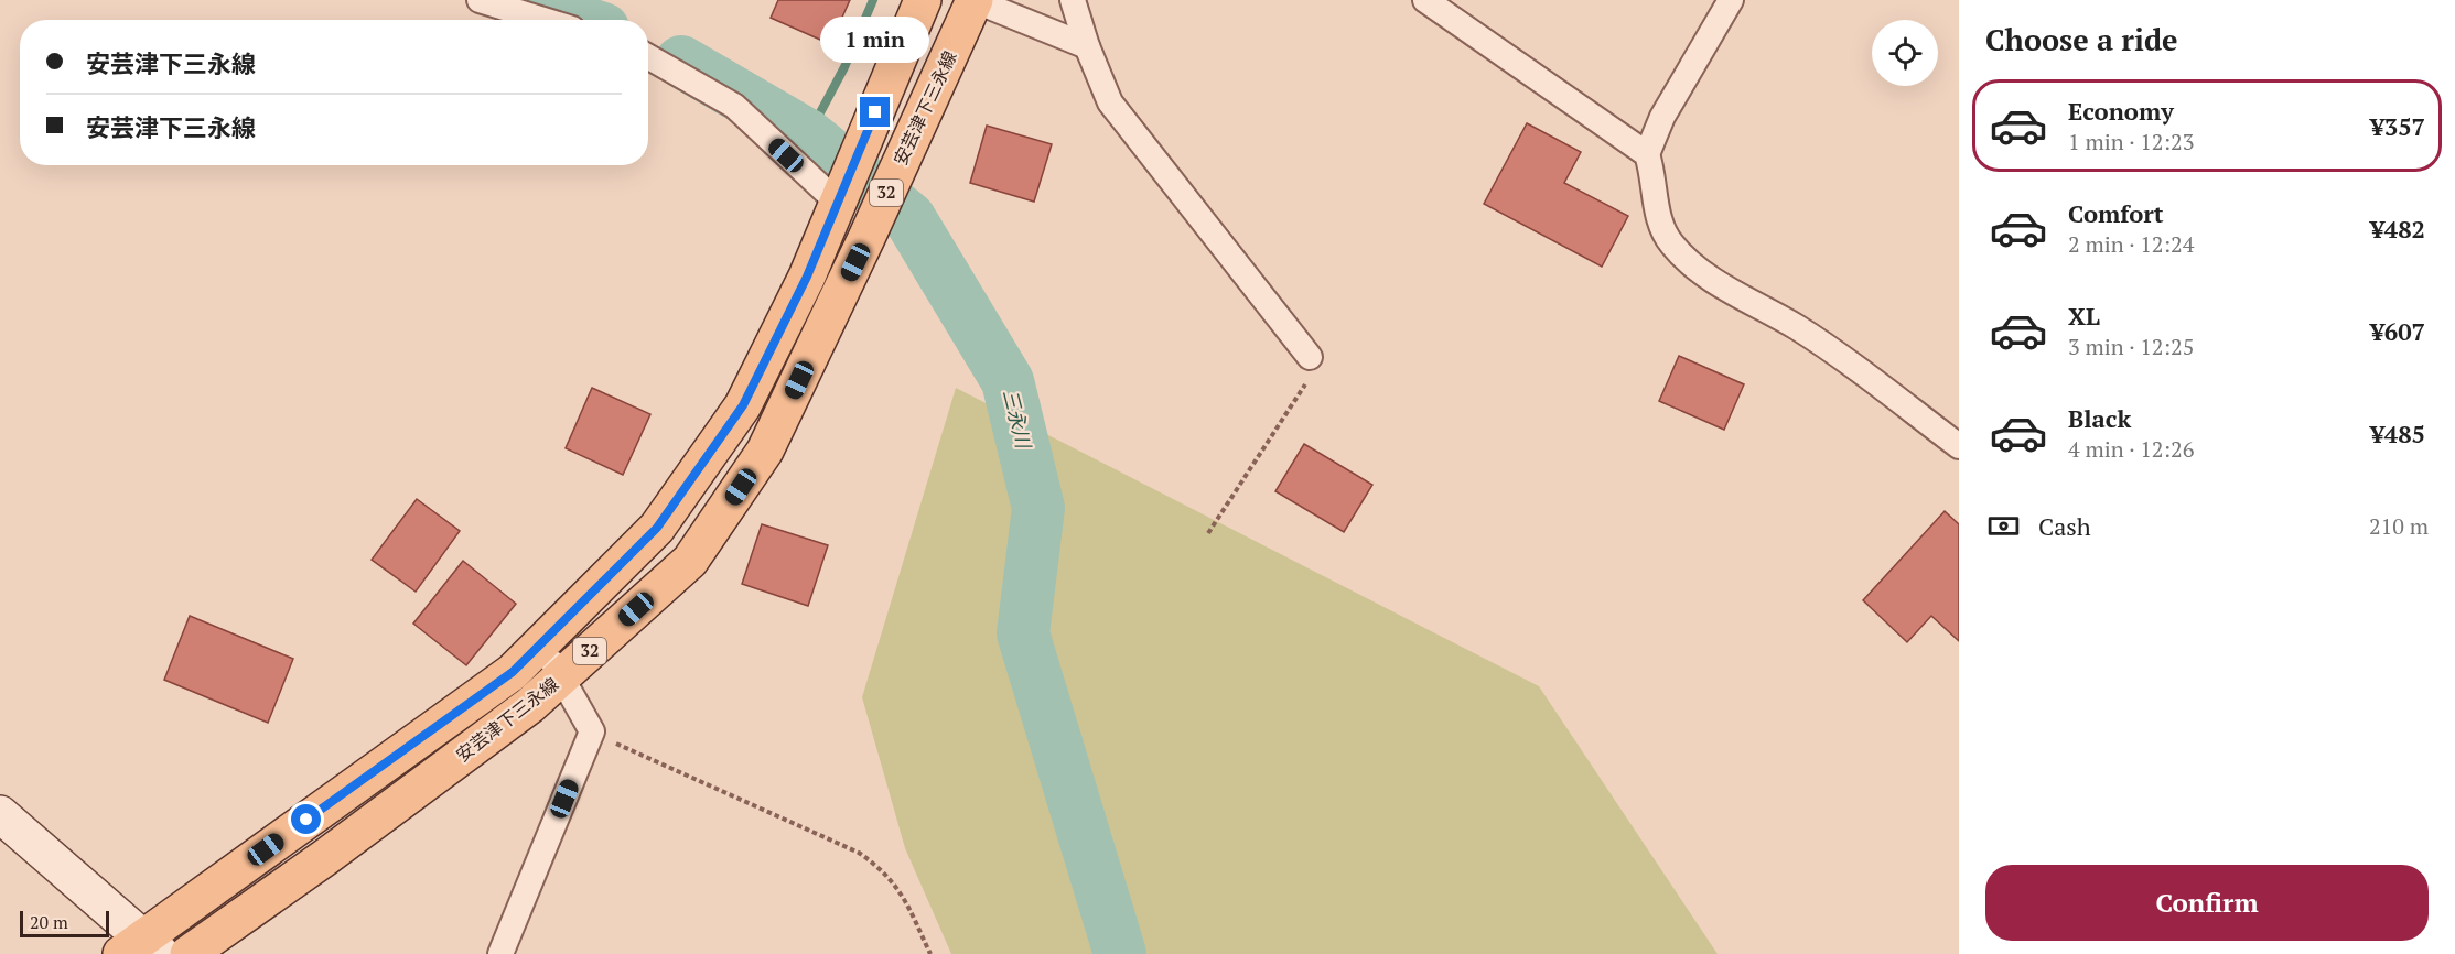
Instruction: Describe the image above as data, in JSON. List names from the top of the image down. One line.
{"streets":{"main road":["安芸津下三永線","32"]},"water":["三永川"],"scale_bar":"20 m","page":{"heading":"Choose a ride","bubble":"1 min","banner":["安芸津下三永線","安芸津下三永線"],"list":[{"name":"Economy","note":"1 min · 12:23","value":"¥357"},{"name":"Comfort","note":"2 min · 12:24","value":"¥482"},{"name":"XL","note":"3 min · 12:25","value":"¥607"},{"name":"Black","note":"4 min · 12:26","value":"¥485"}],"pay":["Cash","210 m"],"buttons":"Confirm","scale":"20 m"}}
